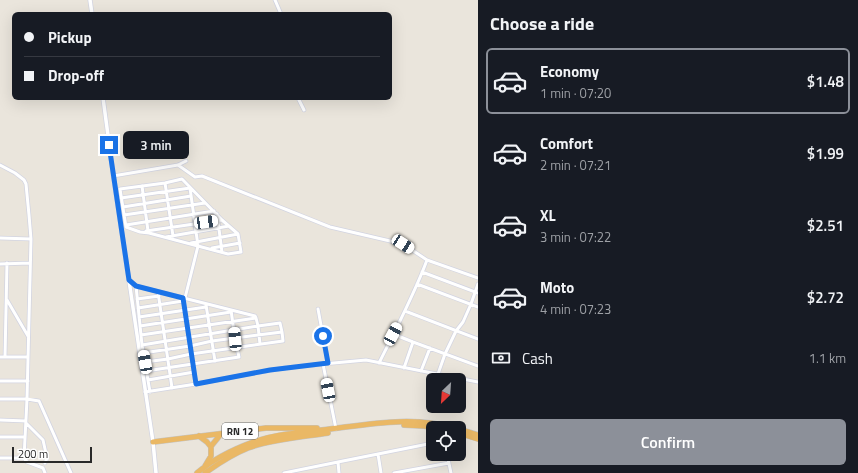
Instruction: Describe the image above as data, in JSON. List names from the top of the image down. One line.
{"streets":{"highway":["RN 12"]},"scale_bar":"200 m","north":"bottom left","page":{"heading":"Choose a ride","banner":["Pickup","Drop-off"],"list":[{"name":"Economy","note":"1 min · 07:20","value":"$1.48"},{"name":"Comfort","note":"2 min · 07:21","value":"$1.99"},{"name":"XL","note":"3 min · 07:22","value":"$2.51"},{"name":"Moto","note":"4 min · 07:23","value":"$2.72"}],"bubble":"3 min","pay":["Cash","1.1 km"],"buttons":"Confirm","scale":"200 m"}}
